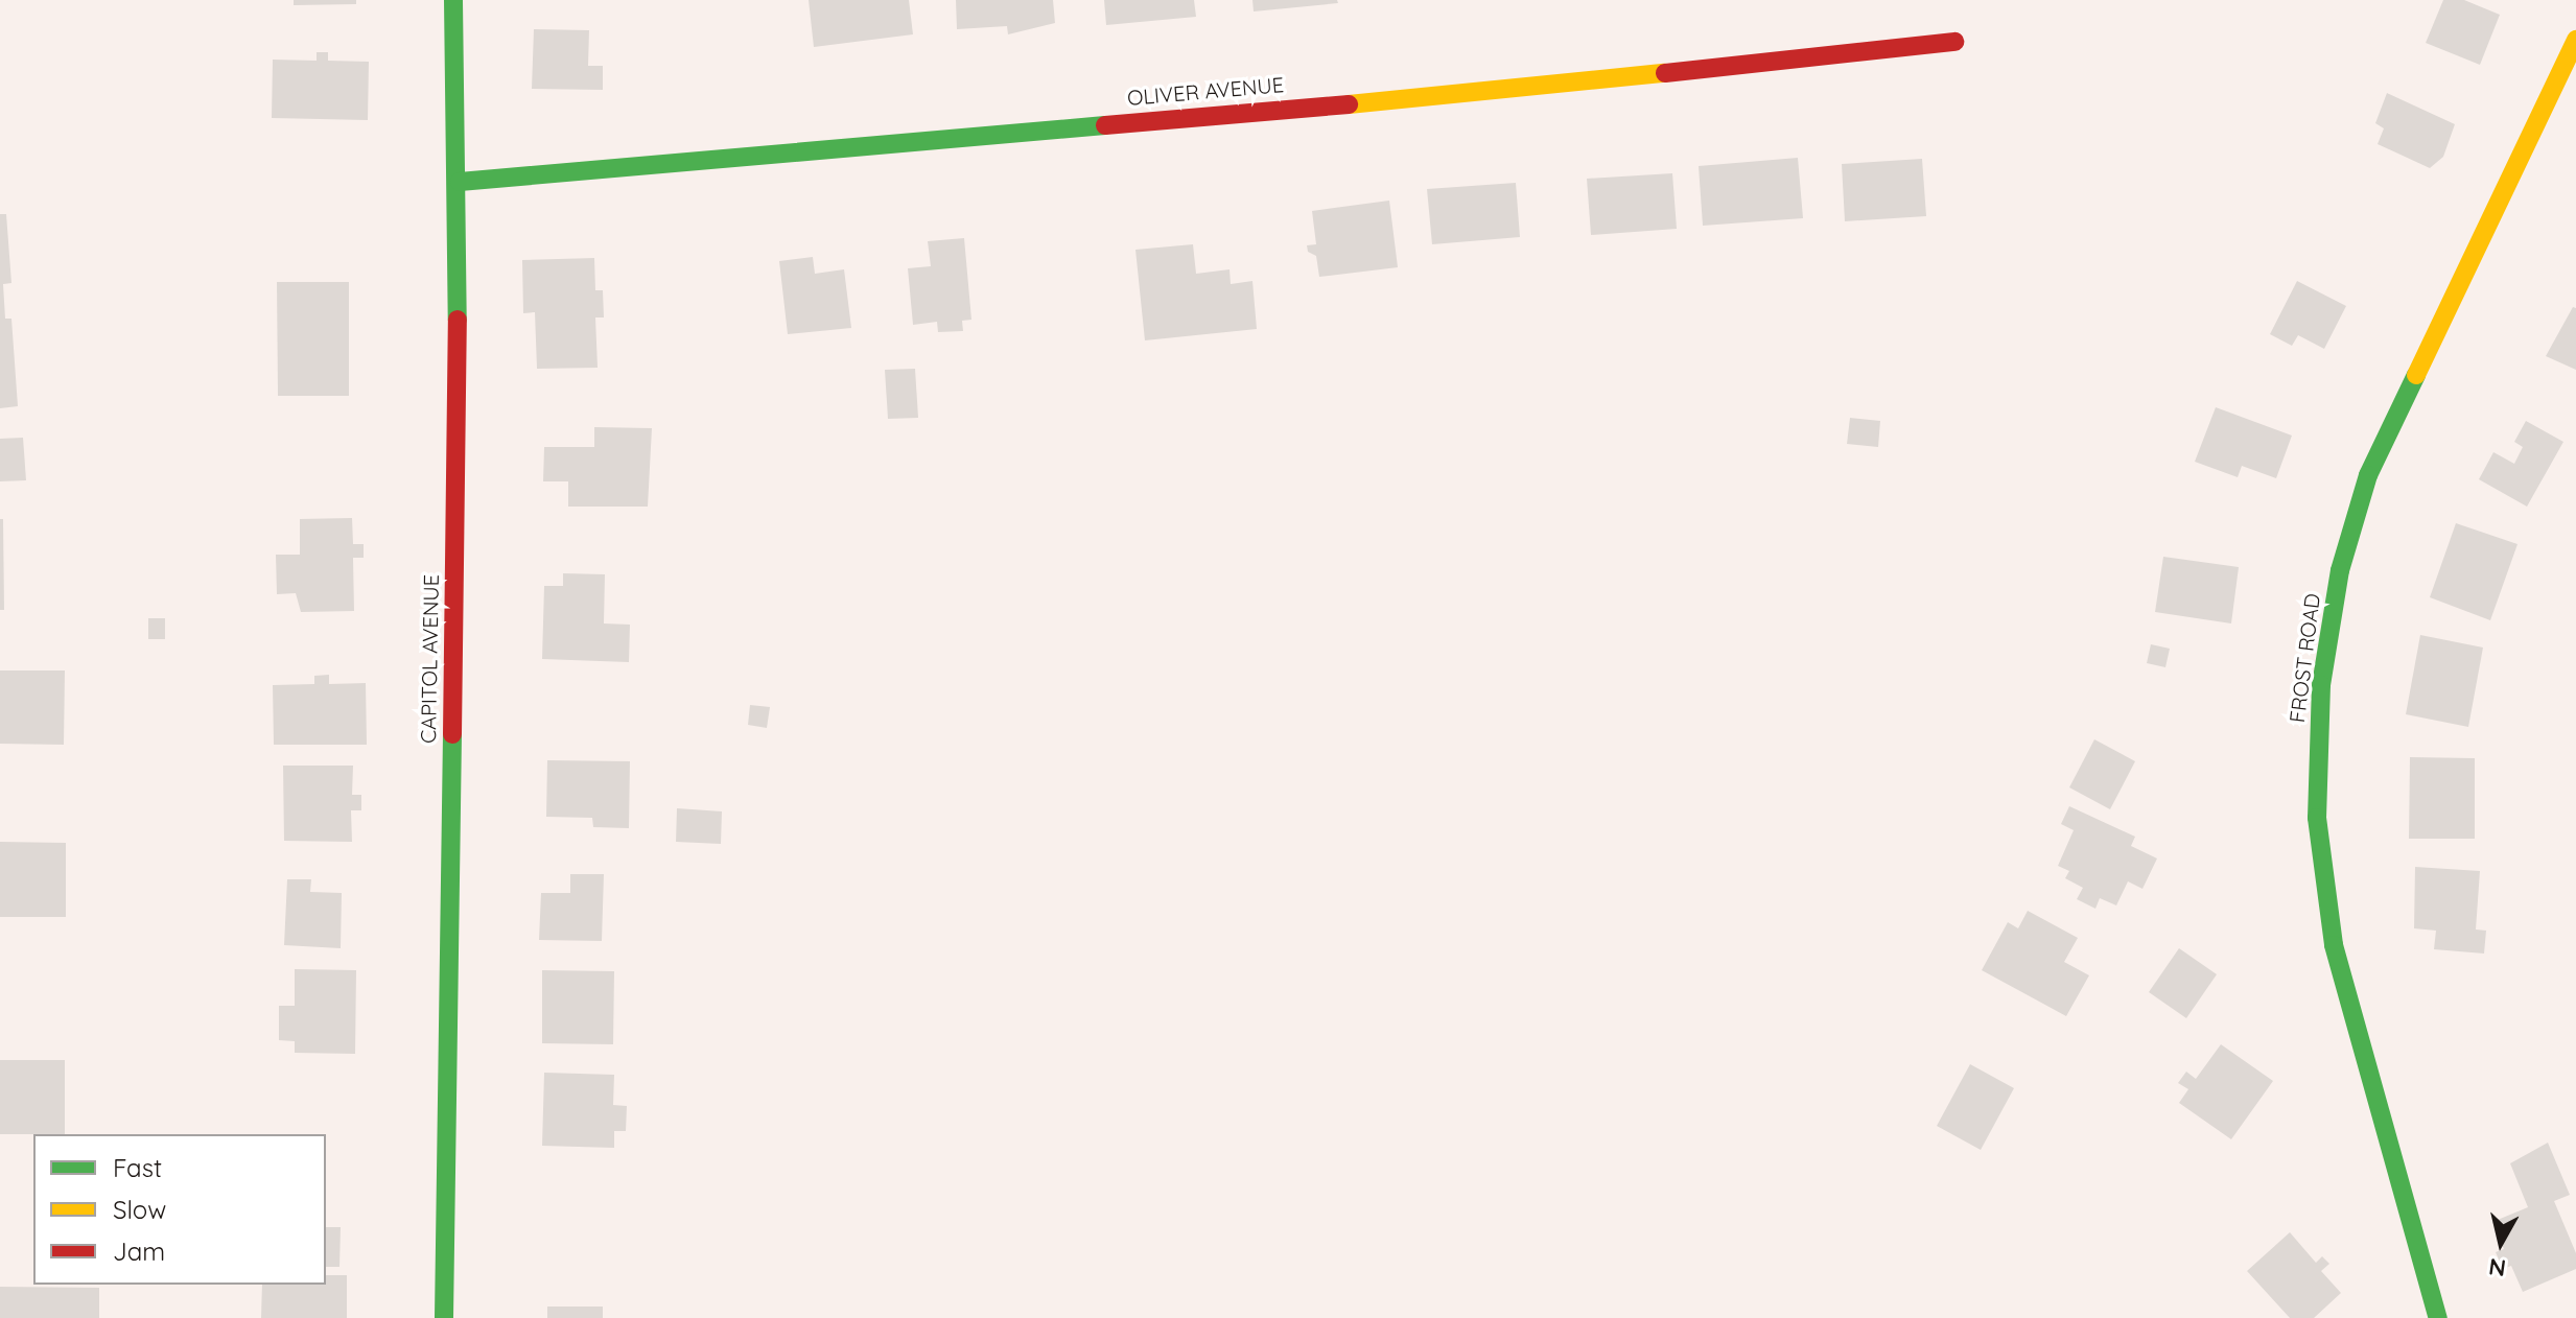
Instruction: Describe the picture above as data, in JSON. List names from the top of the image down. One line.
{"streets":{"street":["OLIVER AVENUE","FROST ROAD","CAPITOL AVENUE"]},"crossings":[["OLIVER AVENUE","CAPITOL AVENUE"]],"legend":["Fast","Slow","Jam"],"north":"bottom"}
